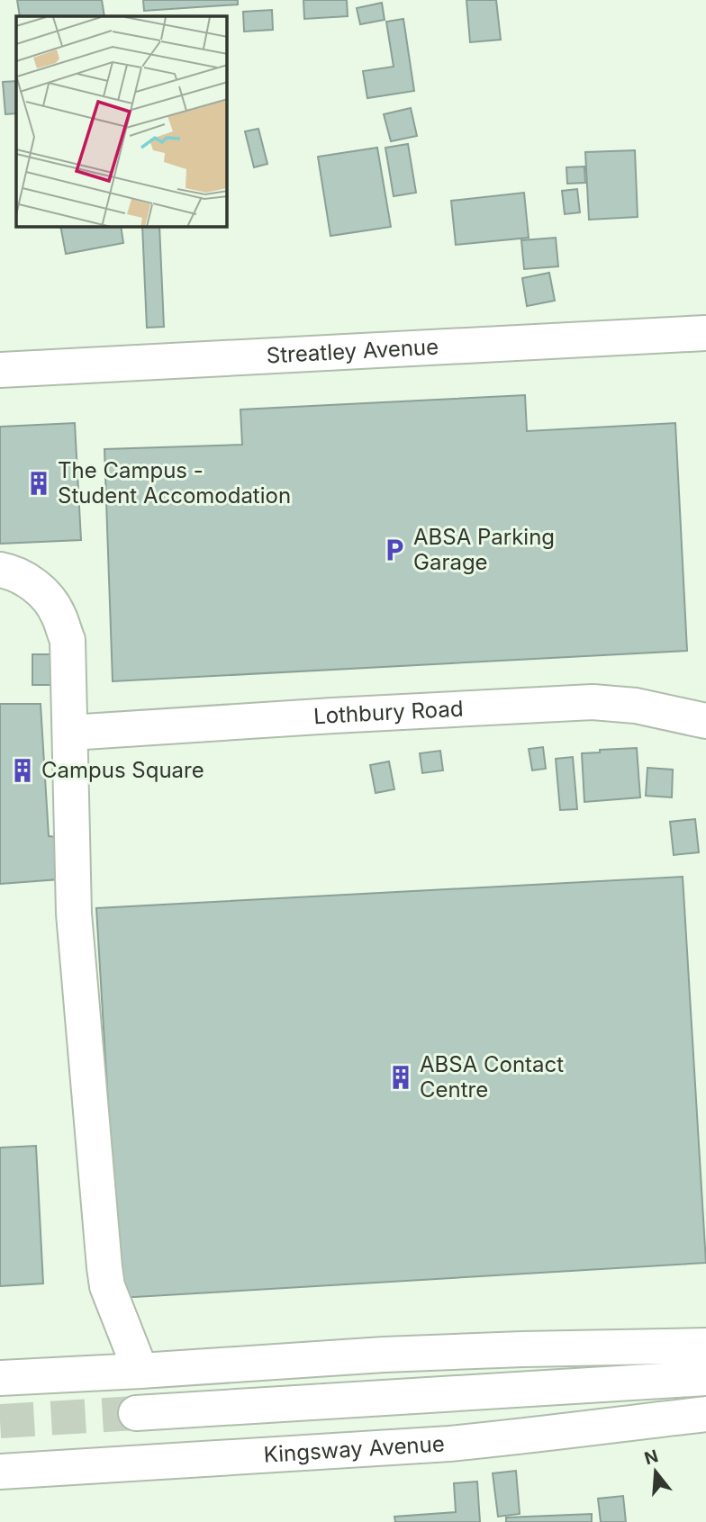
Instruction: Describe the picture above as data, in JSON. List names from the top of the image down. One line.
{"streets":{"main road":["Streatley Avenue","Lothbury Road","Kingsway Avenue"]},"places":{"building":["The Campus - Student Accomodation","Campus Square","ABSA Contact Centre"],"parking":["ABSA Parking Garage"]},"north":"top"}
